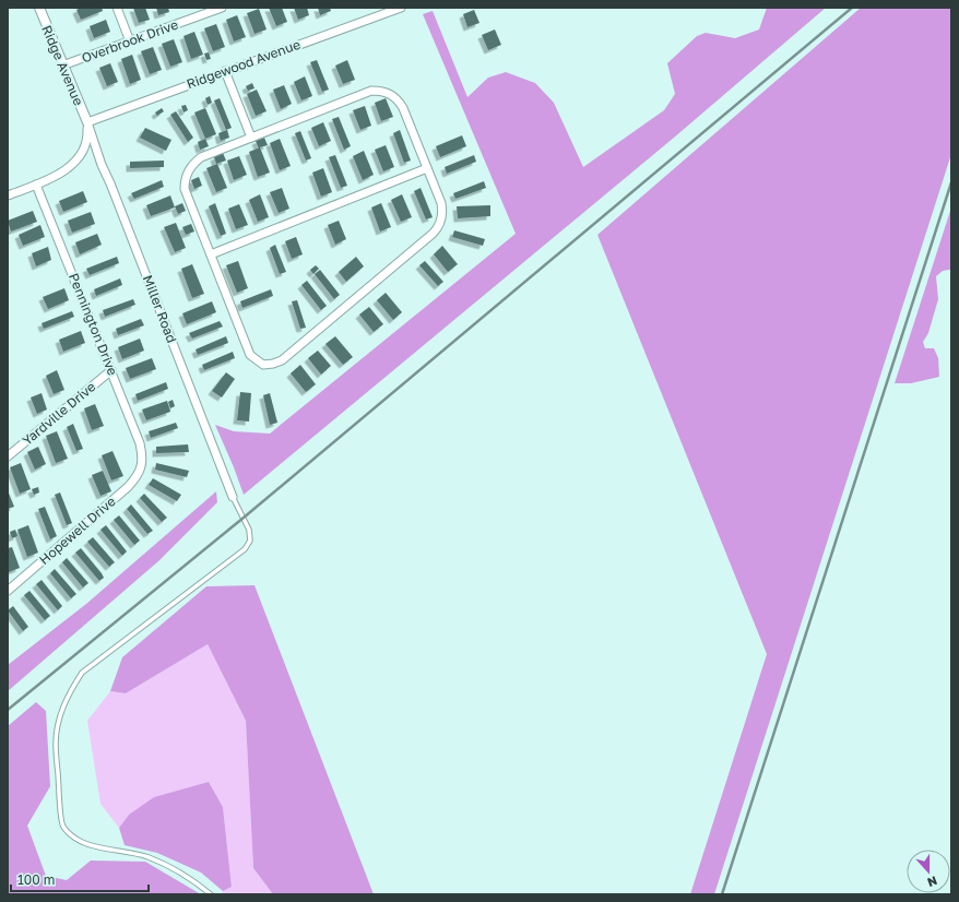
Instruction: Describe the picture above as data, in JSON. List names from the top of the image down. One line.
{"streets":{"street":["Overbrook Drive","Ridgewood Avenue","Ridge Avenue","Miller Road","Pennington Drive","Yardville Drive","Hopewell Drive"]},"crossings":[["Overbrook Drive","Ridge Avenue"],["Ridgewood Avenue","Ridge Avenue"],["Ridgewood Avenue","Miller Road"],["Ridge Avenue","Miller Road"],["Pennington Drive","Yardville Drive"],["Pennington Drive","Hopewell Drive"]],"scale_bar":"100 m","north":"bottom"}
